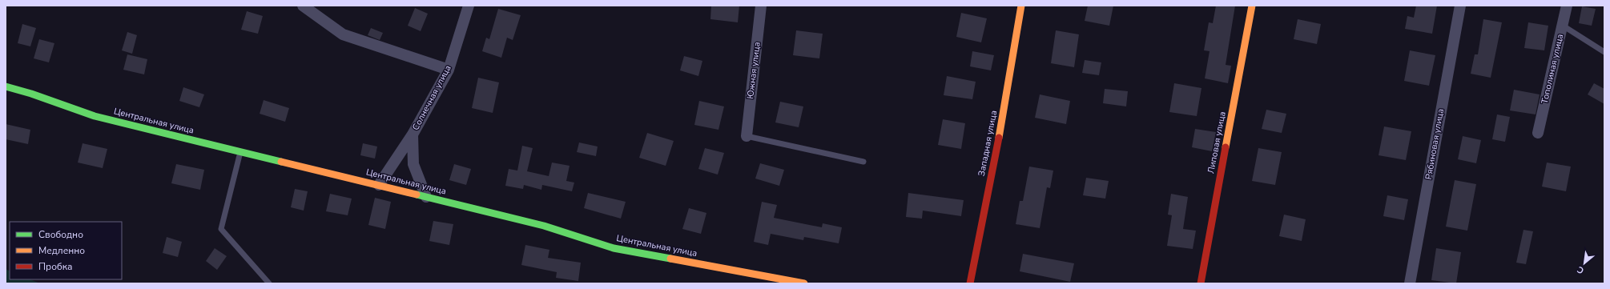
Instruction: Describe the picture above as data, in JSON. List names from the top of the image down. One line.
{"streets":{"street":["Тополиная улица","Южная улица","Солнечная улица","Центральная улица","Липовая улица","Западная улица","Рябиновая улица"]},"crossings":[["Солнечная улица","Центральная улица"]],"legend":["Свободно","Медленно","Пробка"],"north":"bottom left"}
